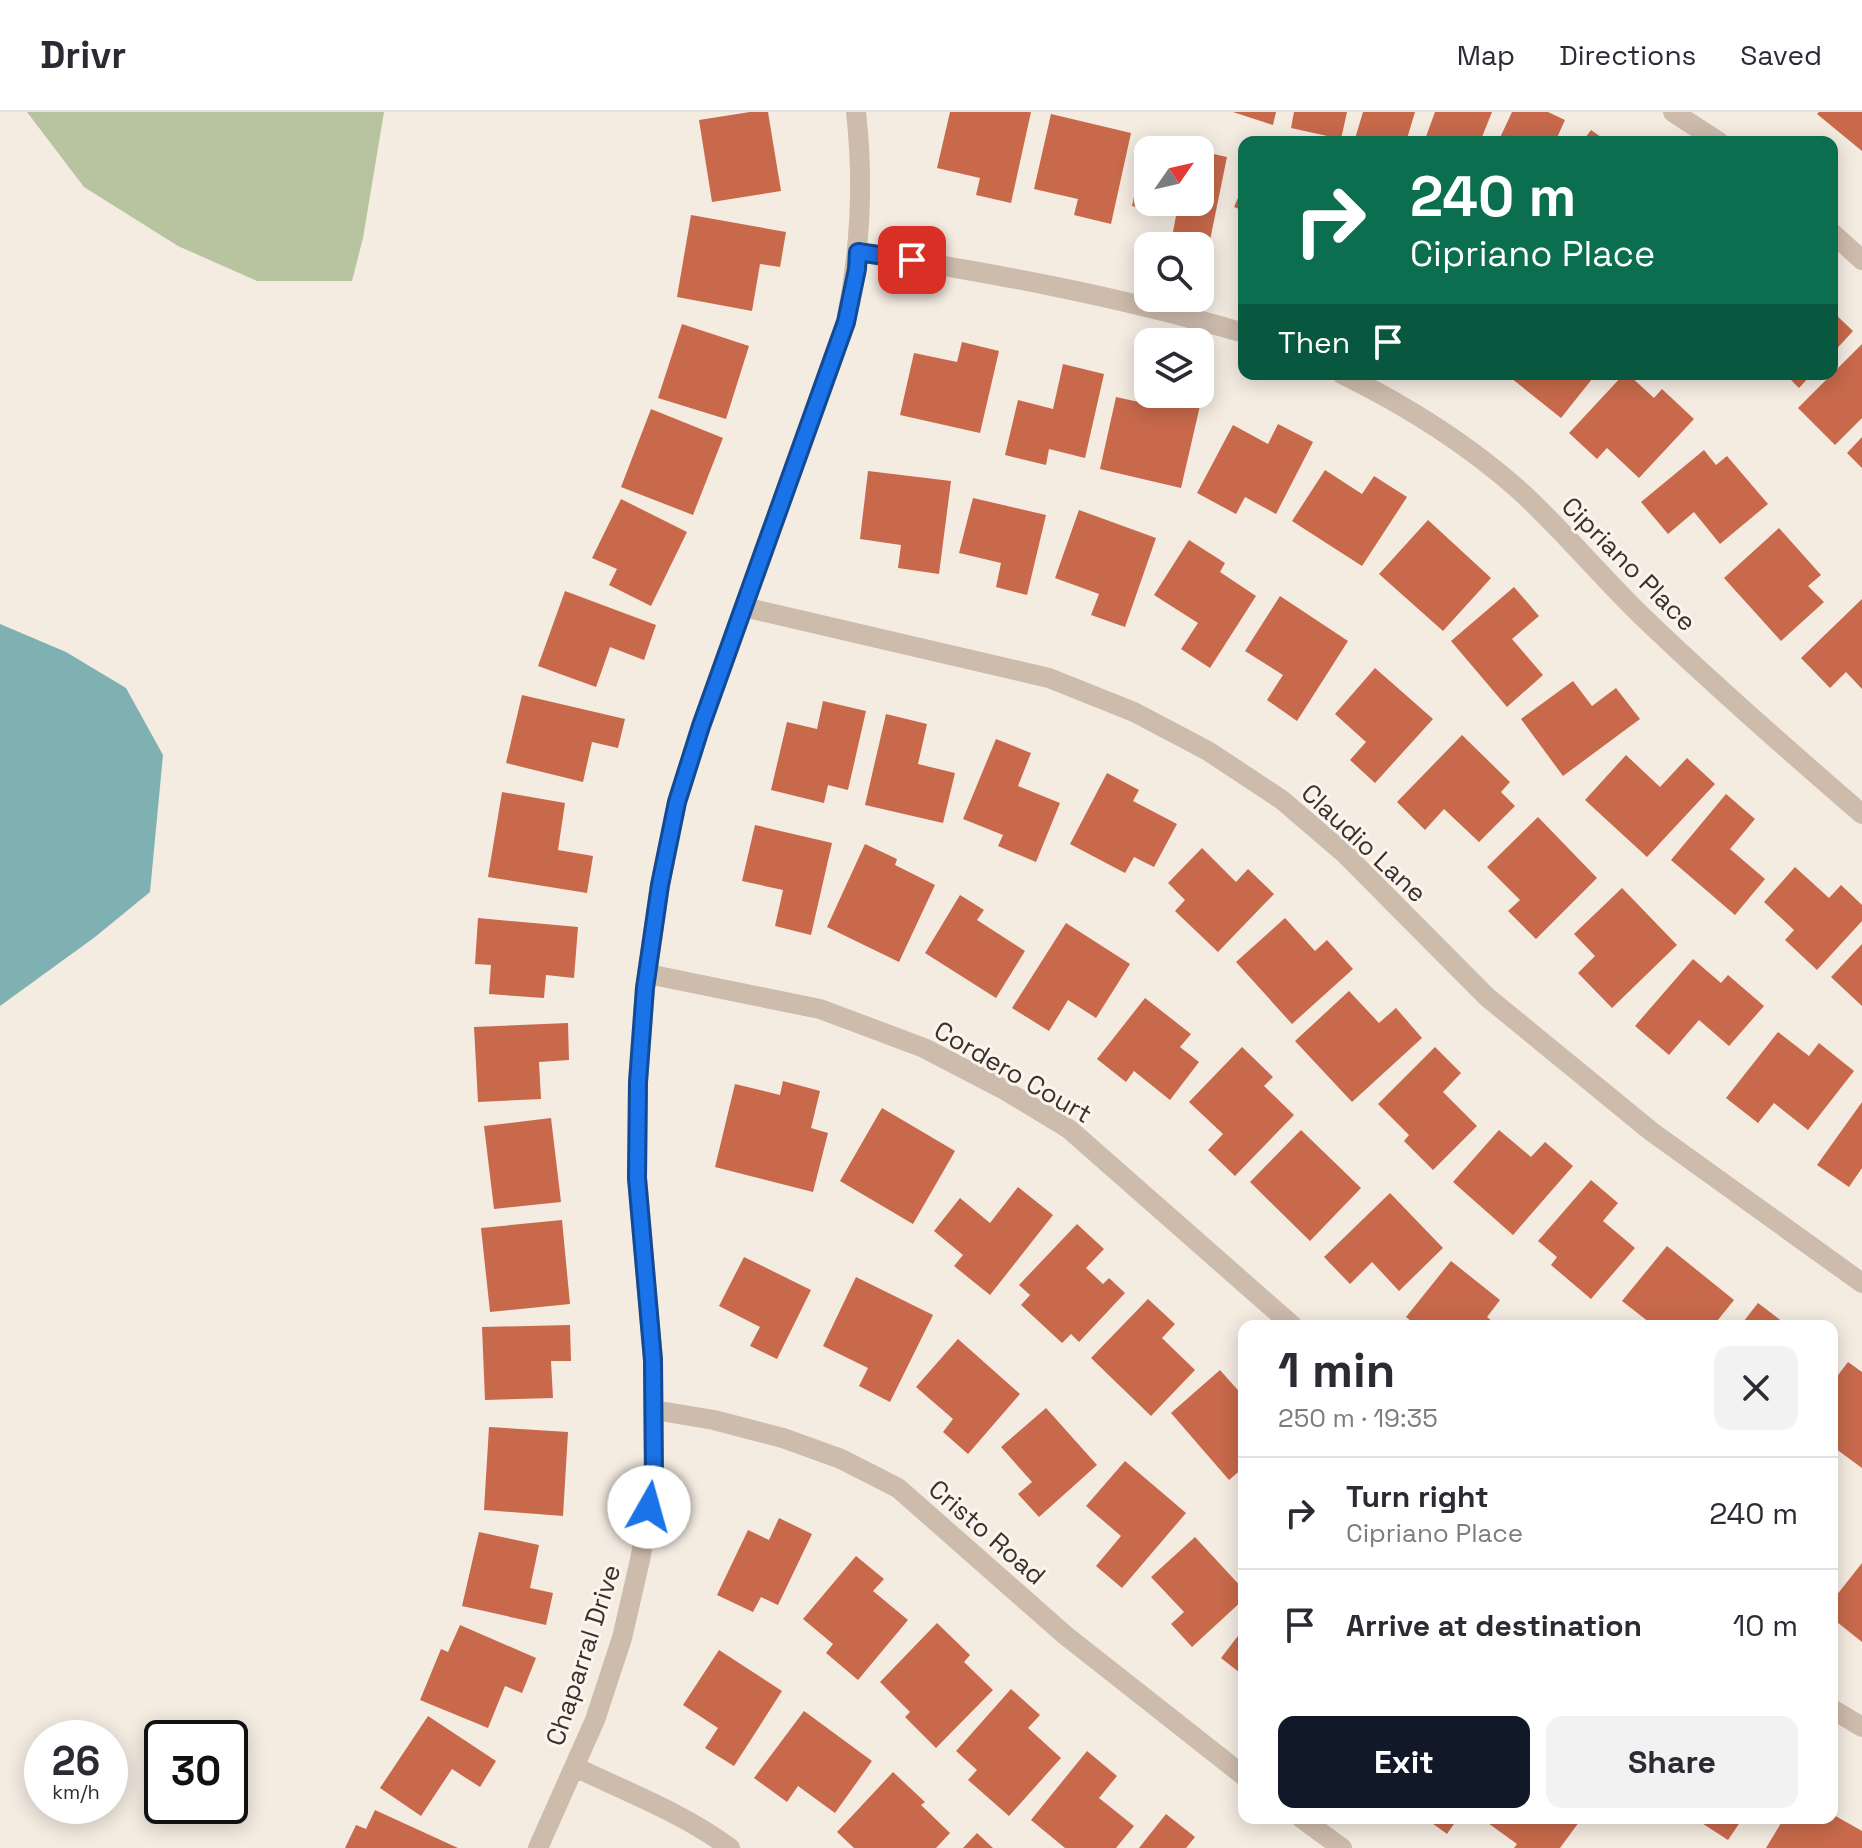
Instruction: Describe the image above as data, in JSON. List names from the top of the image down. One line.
{"streets":{"street":["Cipriano Place","Claudio Lane","Cordero Court","Cristo Road","Chaparral Drive"]},"crossings":[["Claudio Lane","Chaparral Drive"],["Cordero Court","Chaparral Drive"],["Cristo Road","Chaparral Drive"]],"north":"top right","page":{"header":"Drivr","nav":["Map","Directions","Saved"],"turn":["240 m","Cipriano Place"],"then":"Then","heading":["1 min","250 m · 19:35"],"list":[{"name":"Turn right","note":"Cipriano Place","value":"240 m"},{"name":"Arrive at destination","value":"10 m"}],"buttons":["Exit","Share"],"speed":"26 km/h","limit":"30"}}
